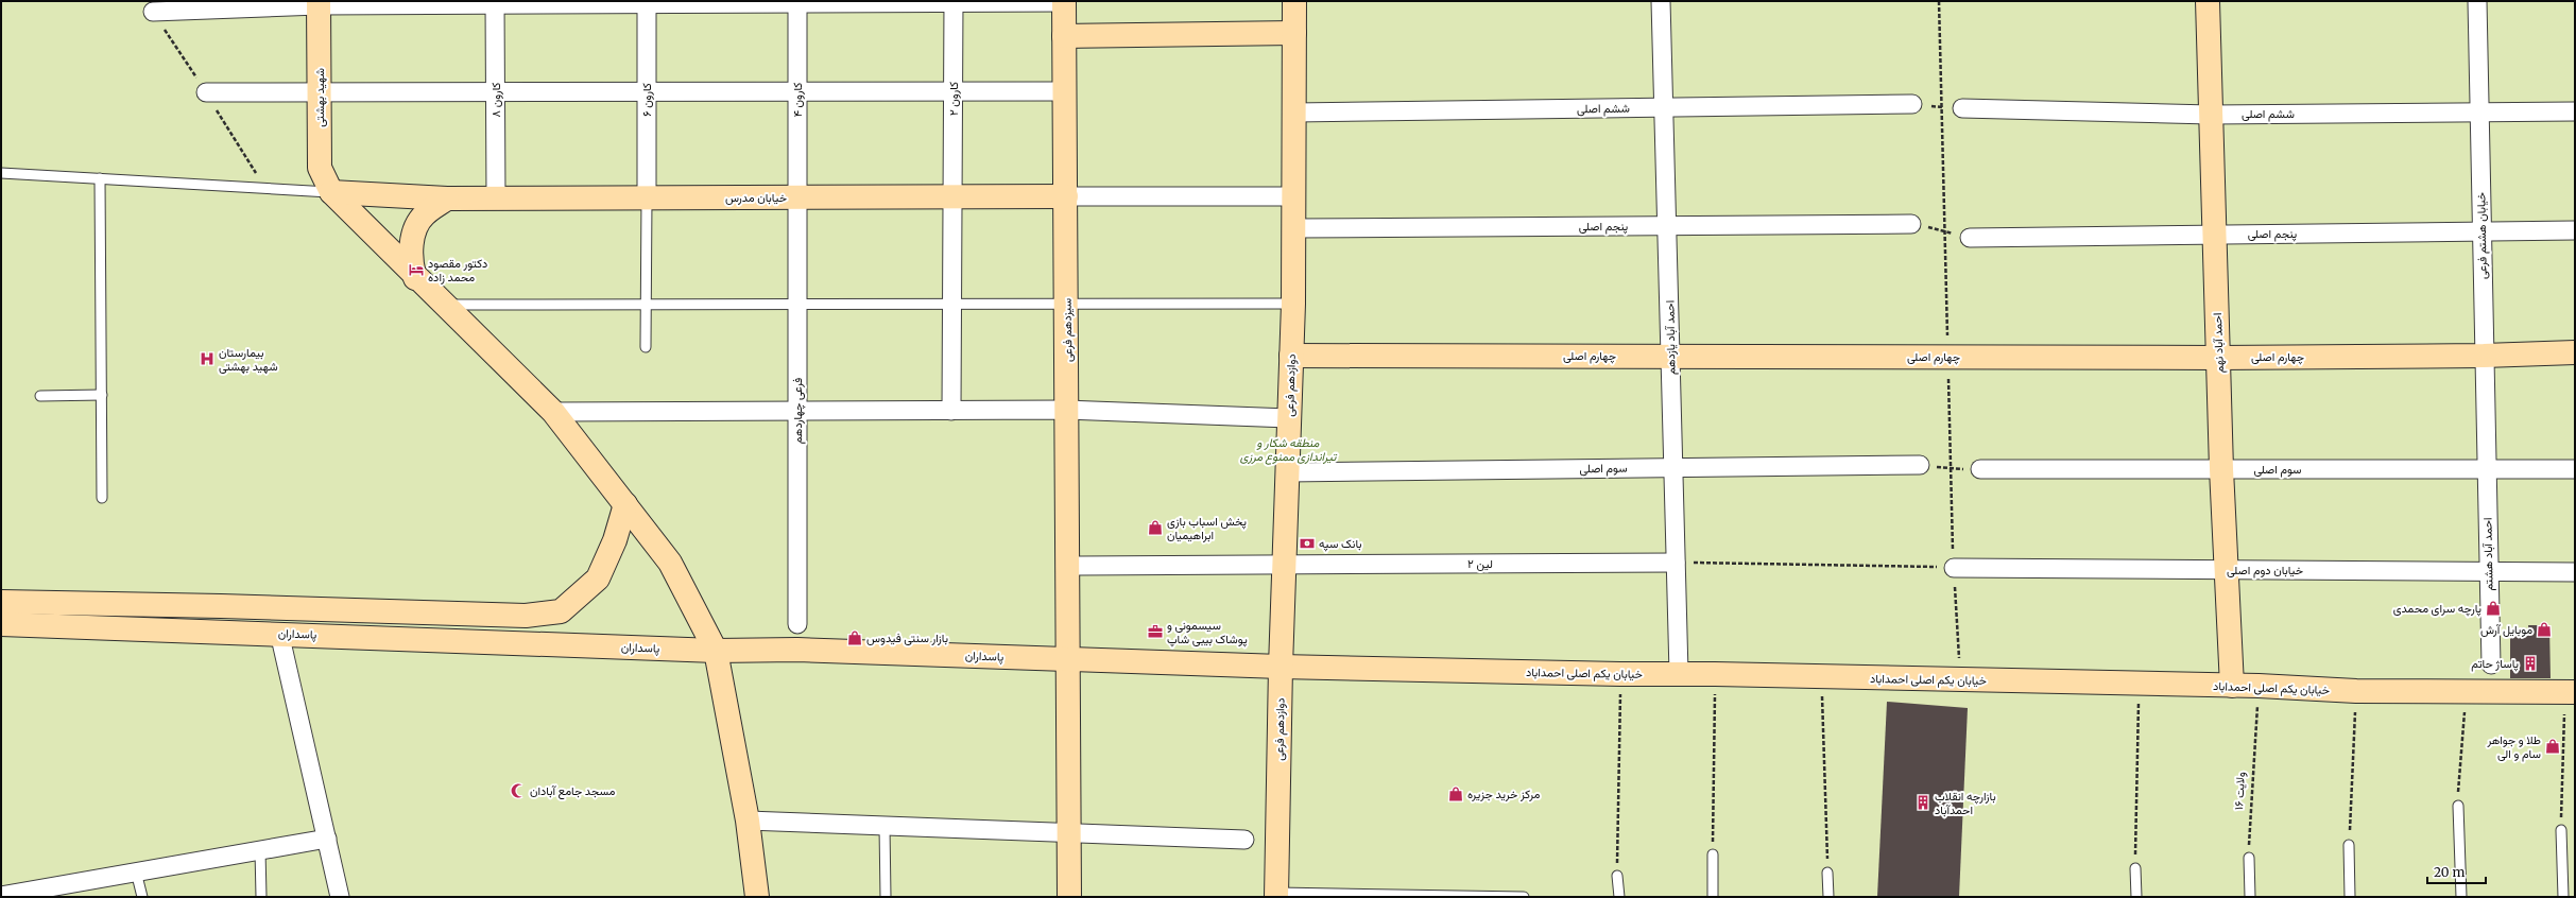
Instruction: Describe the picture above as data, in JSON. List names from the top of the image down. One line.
{"streets":{"street":["شهید بهشتی","کارون ۲","کارون ۸","کارون ۶","کارون ۴","ششم اصلی","خیابان مدرس","پنجم اصلی","خیابان هشتم فرعی","سیزدهم فرعی","احمد آباد یازدهم","احمد آباد نهم","چهارم اصلی","دوازدهم فرعی","فرعی چهاردهم","سوم اصلی","احمد آباد هشتم","لین ۲","خیابان دوم اصلی","پاسداران","خیابان یکم اصلی احمداباد"],"path":["ولایت ۱۶"]},"crossings":[["شهید بهشتی","خیابان مدرس"],["شهید بهشتی","پاسداران"],["کارون ۲","خیابان مدرس"],["کارون ۸","خیابان مدرس"],["کارون ۶","خیابان مدرس"],["کارون ۴","خیابان مدرس"],["کارون ۴","فرعی چهاردهم"],["ششم اصلی","خیابان هشتم فرعی"],["ششم اصلی","احمد آباد یازدهم"],["ششم اصلی","احمد آباد نهم"],["ششم اصلی","دوازدهم فرعی"],["خیابان مدرس","سیزدهم فرعی"],["خیابان مدرس","فرعی چهاردهم"],["پنجم اصلی","خیابان هشتم فرعی"],["پنجم اصلی","احمد آباد یازدهم"],["پنجم اصلی","احمد آباد نهم"],["پنجم اصلی","دوازدهم فرعی"],["خیابان هشتم فرعی","چهارم اصلی"],["خیابان هشتم فرعی","سوم اصلی"],["خیابان هشتم فرعی","احمد آباد هشتم"],["سیزدهم فرعی","لین ۲"],["سیزدهم فرعی","پاسداران"],["احمد آباد یازدهم","چهارم اصلی"],["احمد آباد یازدهم","سوم اصلی"],["احمد آباد یازدهم","لین ۲"],["احمد آباد یازدهم","خیابان یکم اصلی احمداباد"],["احمد آباد نهم","چهارم اصلی"],["احمد آباد نهم","سوم اصلی"],["احمد آباد نهم","خیابان دوم اصلی"],["احمد آباد نهم","خیابان یکم اصلی احمداباد"],["چهارم اصلی","دوازدهم فرعی"],["دوازدهم فرعی","سوم اصلی"],["دوازدهم فرعی","لین ۲"],["دوازدهم فرعی","پاسداران"],["دوازدهم فرعی","خیابان یکم اصلی احمداباد"],["سوم اصلی","احمد آباد هشتم"],["احمد آباد هشتم","خیابان دوم اصلی"],["پاسداران","خیابان یکم اصلی احمداباد"],["خیابان یکم اصلی احمداباد","ولایت ۱۶"]],"parks":["منطقه شکار و تیراندازی ممنوع مرزی"],"places":{"hotel":["دكتور مقصود محمد زاده"],"hospital":["بیمارستان شهید بهشتی"],"shop":["پخش اسباب بازی ابراهیمیان","پارچه سرای محمدی","موبایل آرش","بازار سنتی فیدوس","طلا و جواهر سام و الی","مرکز خرید جزیره"],"bank":["بانک سپه"],"office":["سیسمونی و پوشاک بیبی شاپ"],"building":["پاساژ حاتم","بازارچه انقلاب احمدآباد"],"mosque":["مسجد جامع آبادان"]},"scale_bar":"20 m"}
